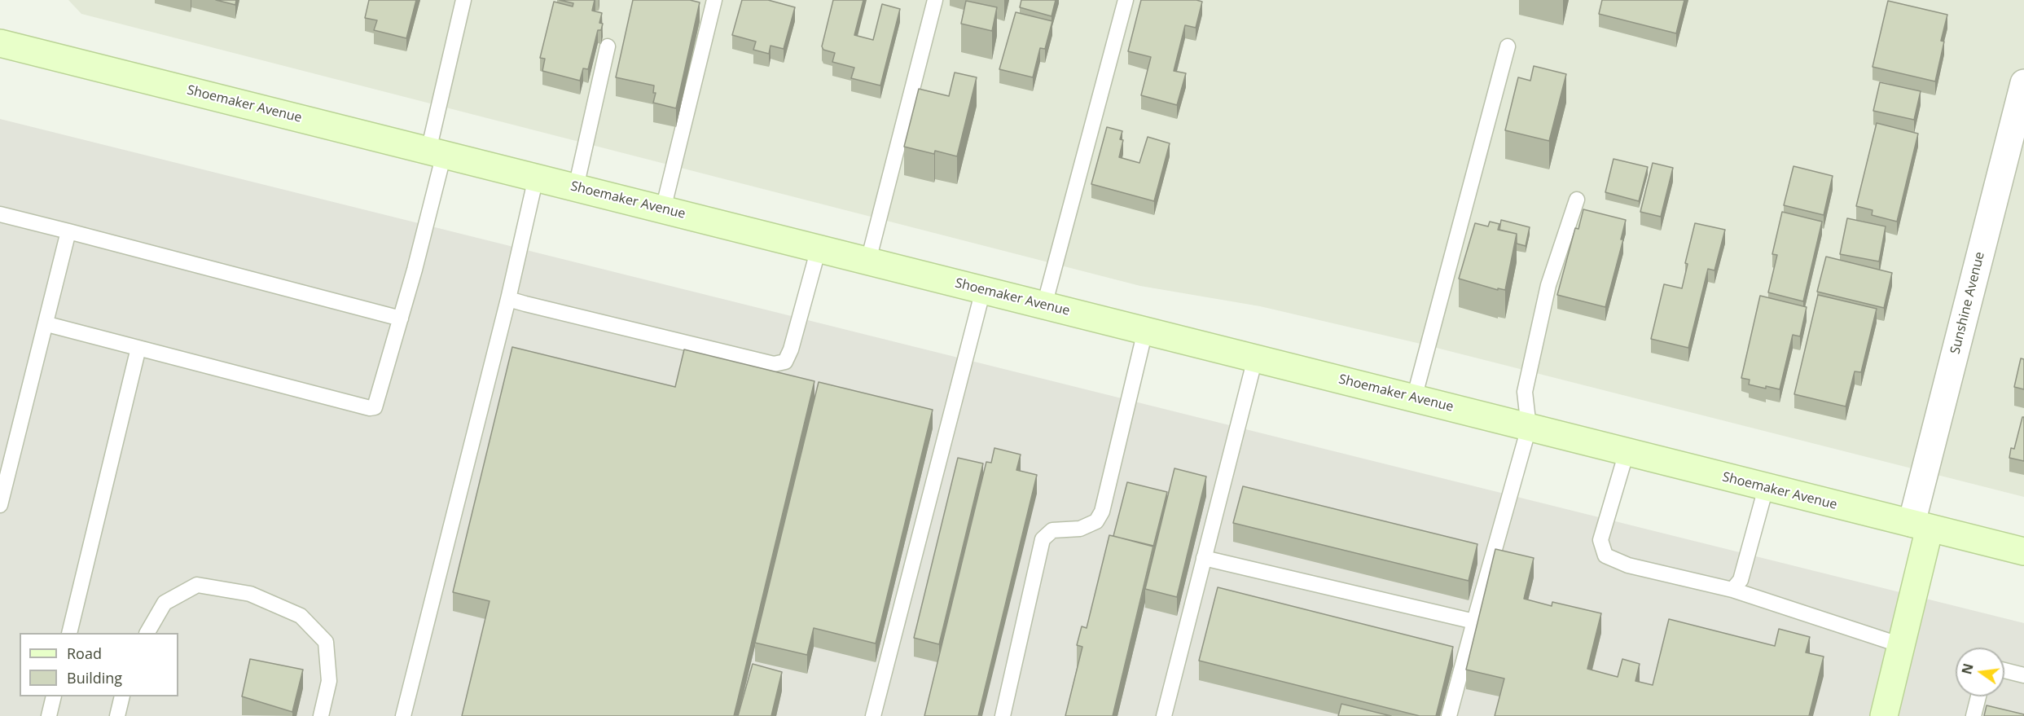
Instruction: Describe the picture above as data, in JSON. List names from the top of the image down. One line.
{"streets":{"main road":["Shoemaker Avenue","Sunshine Avenue"]},"crossings":[["Shoemaker Avenue","Sunshine Avenue"]],"legend":["Road","Building"],"north":"left"}
